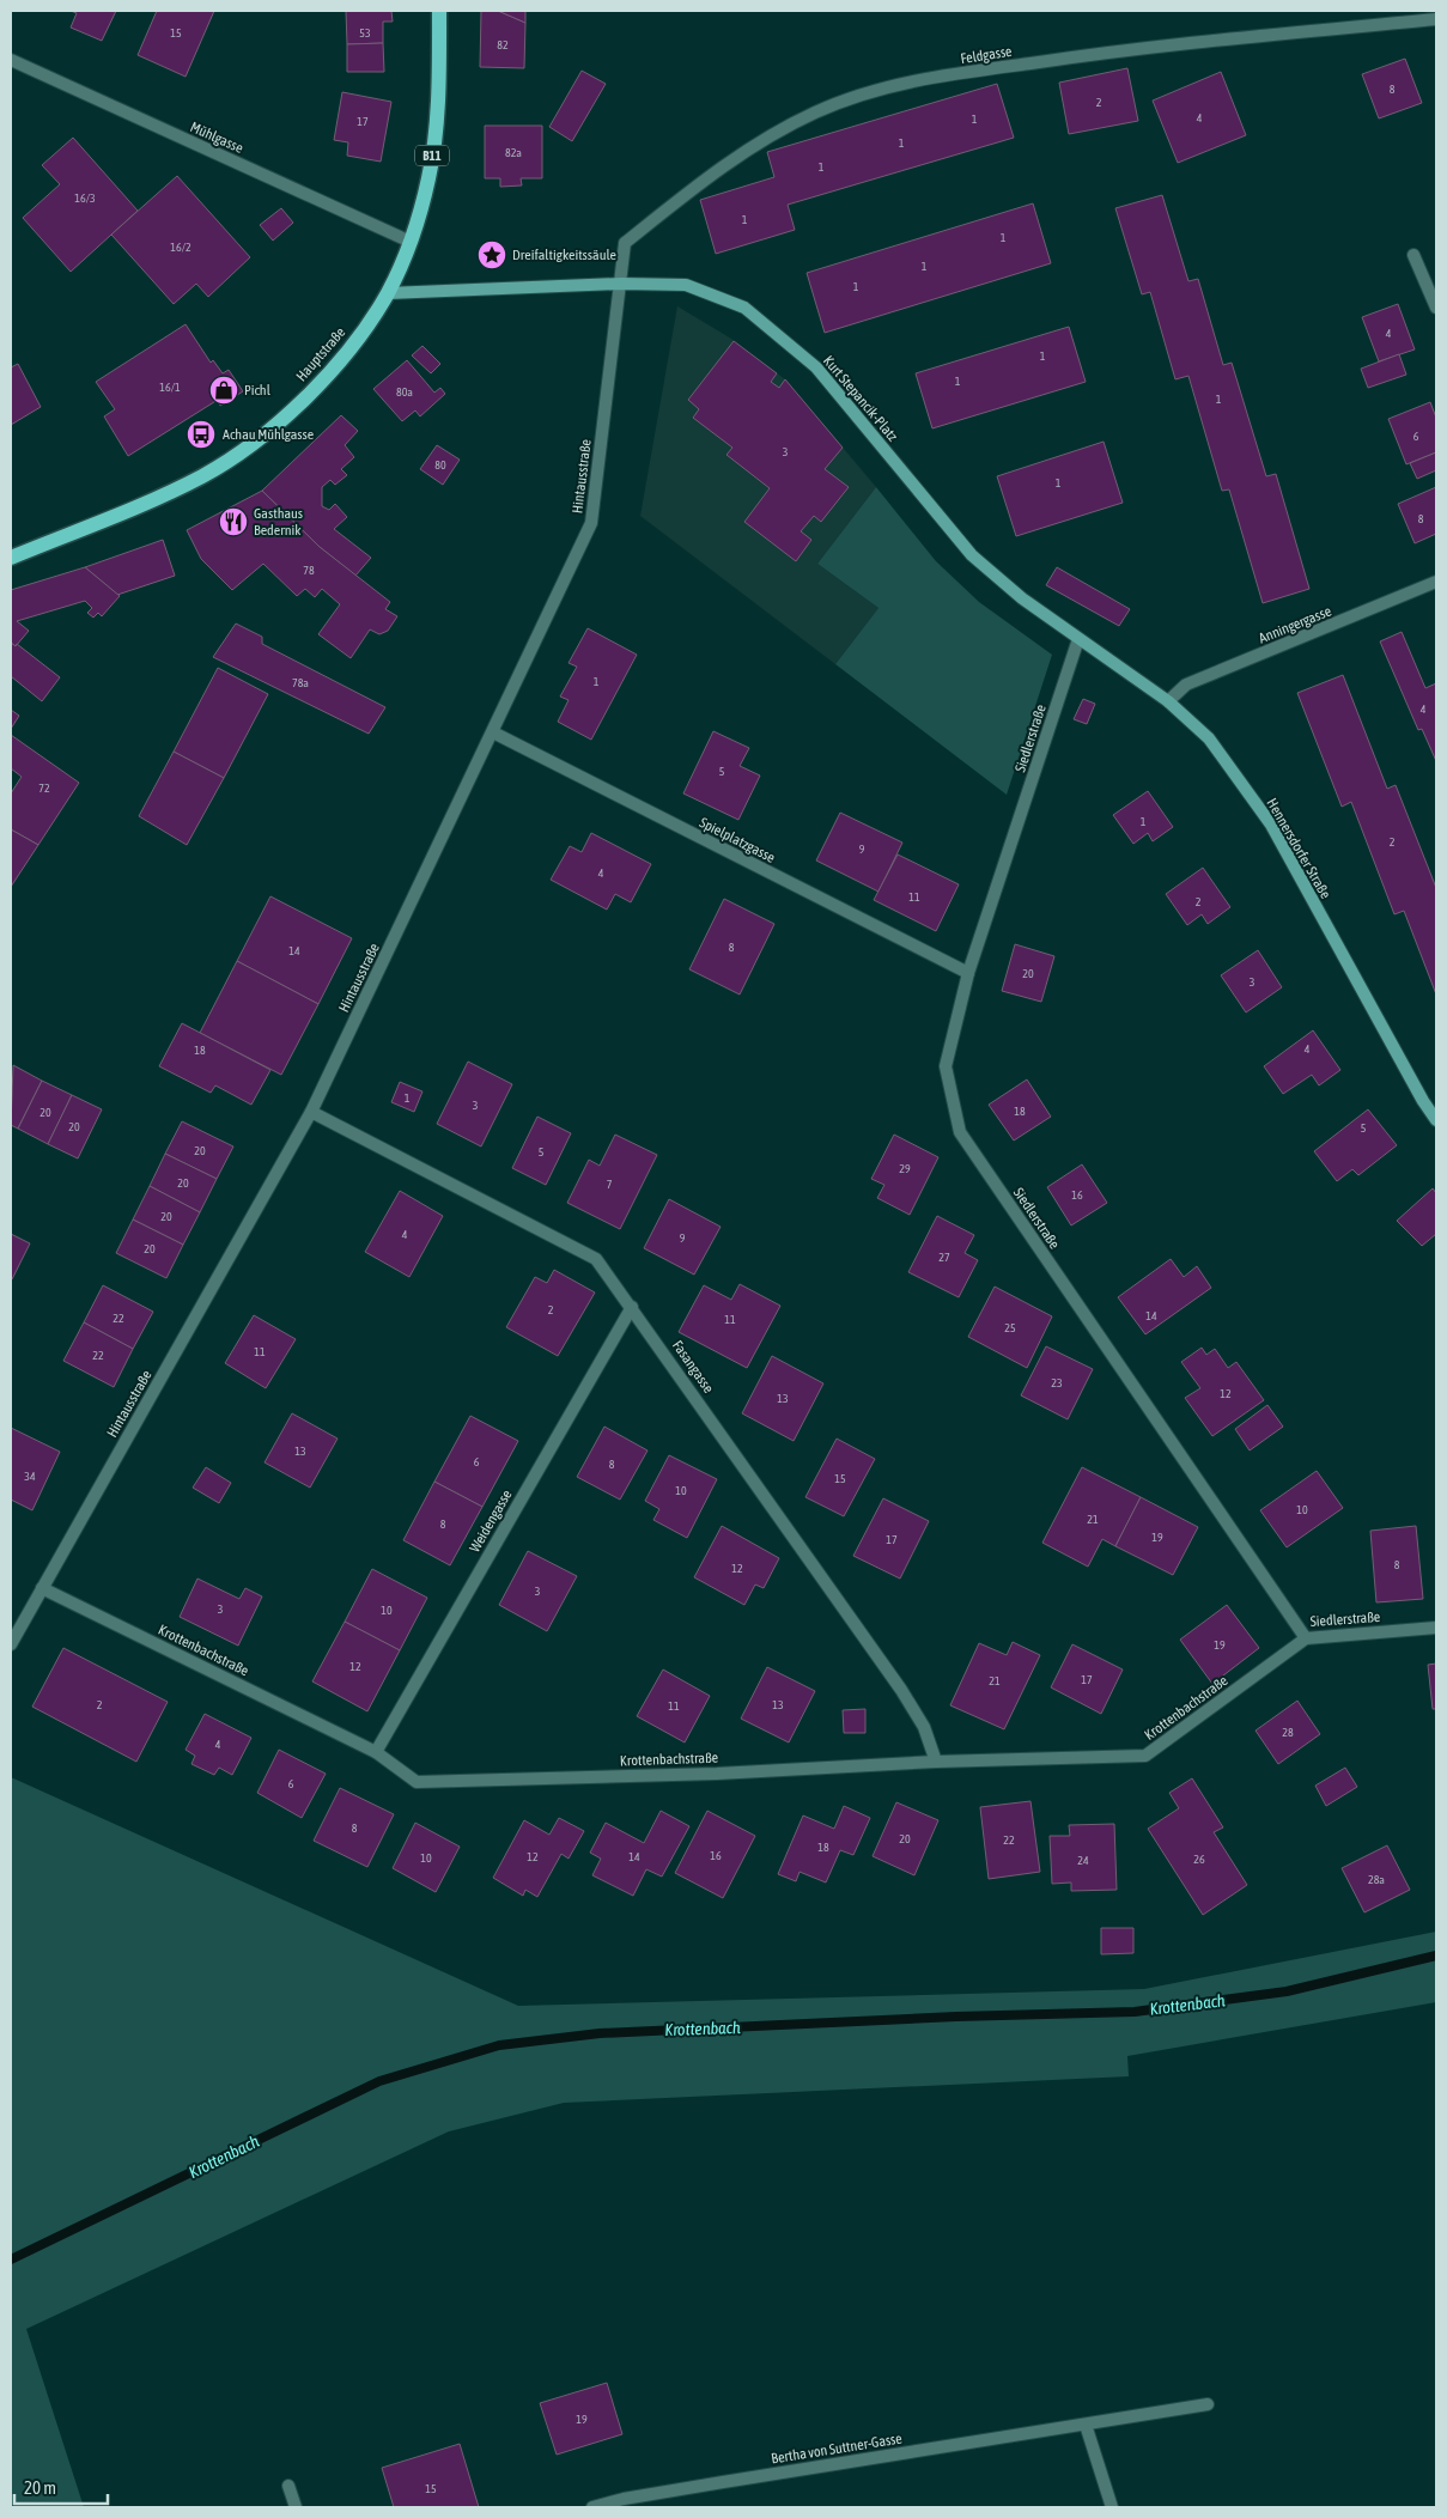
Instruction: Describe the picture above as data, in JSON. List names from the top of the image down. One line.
{"streets":{"main road":["B11","Hauptstraße"],"street":["Feldgasse","Mühlgasse","Kurt Stepancik-Platz","Hintausstraße","Anningergasse","Siedlerstraße","Spielplatzgasse","Hennersdorfer Straße","Fasangasse","Weidengasse","Krottenbachstraße","Bertha von Suttner-Gasse"]},"crossings":[["Feldgasse","Kurt Stepancik-Platz"],["Feldgasse","Hintausstraße"],["Mühlgasse","Hauptstraße"],["Hauptstraße","Kurt Stepancik-Platz"],["Kurt Stepancik-Platz","Hintausstraße"],["Kurt Stepancik-Platz","Siedlerstraße"],["Kurt Stepancik-Platz","Hennersdorfer Straße"],["Hintausstraße","Spielplatzgasse"],["Hintausstraße","Fasangasse"],["Hintausstraße","Krottenbachstraße"],["Anningergasse","Hennersdorfer Straße"],["Siedlerstraße","Spielplatzgasse"],["Siedlerstraße","Hennersdorfer Straße"],["Siedlerstraße","Krottenbachstraße"],["Fasangasse","Weidengasse"],["Fasangasse","Krottenbachstraße"],["Weidengasse","Krottenbachstraße"]],"water":["Krottenbach"],"places":{"place":["Dreifaltigkeitssäule"],"shop":["Pichl"],"bus stop":["Achau Mühlgasse"],"restaurant":["Gasthaus Bedernik"]},"house_numbers":["15","53","82","8","2","4","1","17","1","82a","1","16/3","1","1","16/2","1","1","4","1","1","16/1","80a","1","6","3","80","1","8","78","1","78a","4","5","72","1","2","9","4","11","2","8","14","20","3","4","18","1","3","18","20","20","5","20","5","29","20","7","16","20","4","9","20","27","2","14","22","11","25","11","22","23","12","13","13","6","8","34","15","10","10","21","8","19","17","8","12","3","3","10","19","12","17","21","2","13","11","28","4","6","8","20","22","18","16","12","14","10","26","24","28a","19","15"],"scale_bar":"20 m"}
